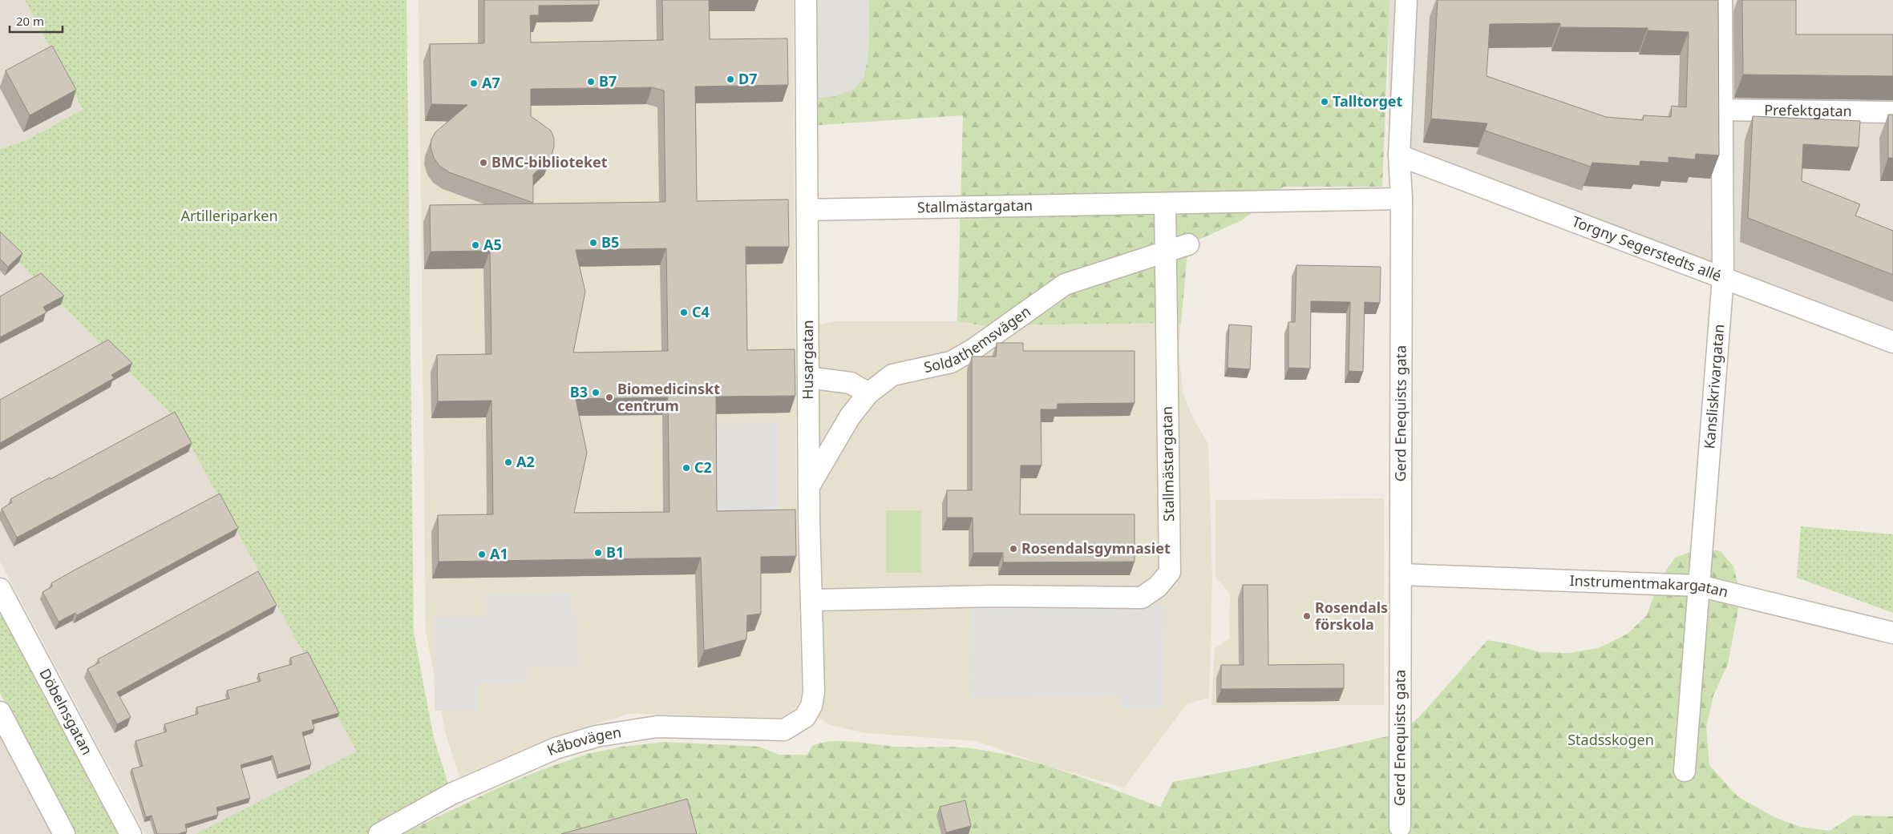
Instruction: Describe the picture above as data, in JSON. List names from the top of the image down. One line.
{"streets":{"street":["Prefektgatan","Stallmästargatan","Torgny Segerstedts allé","Soldathemsvägen","Husargatan","Kansliskrivargatan","Gerd Enequists gata","Instrumentmakargatan","Döbelnsgatan","Kåbovägen"]},"crossings":[["Prefektgatan","Kansliskrivargatan"],["Stallmästargatan","Soldathemsvägen"],["Stallmästargatan","Husargatan"],["Stallmästargatan","Gerd Enequists gata"],["Torgny Segerstedts allé","Kansliskrivargatan"],["Torgny Segerstedts allé","Gerd Enequists gata"],["Soldathemsvägen","Husargatan"],["Husargatan","Kåbovägen"],["Kansliskrivargatan","Instrumentmakargatan"],["Gerd Enequists gata","Instrumentmakargatan"]],"parks":["Artilleriparken","Stadsskogen"],"places":["D7","B7","A7","Talltorget","BMC-biblioteket","B5","A5","C4","B3","Biomedicinskt centrum","A2","C2","Rosendalsgymnasiet","B1","A1","Rosendals förskola"],"scale_bar":"20 m"}
